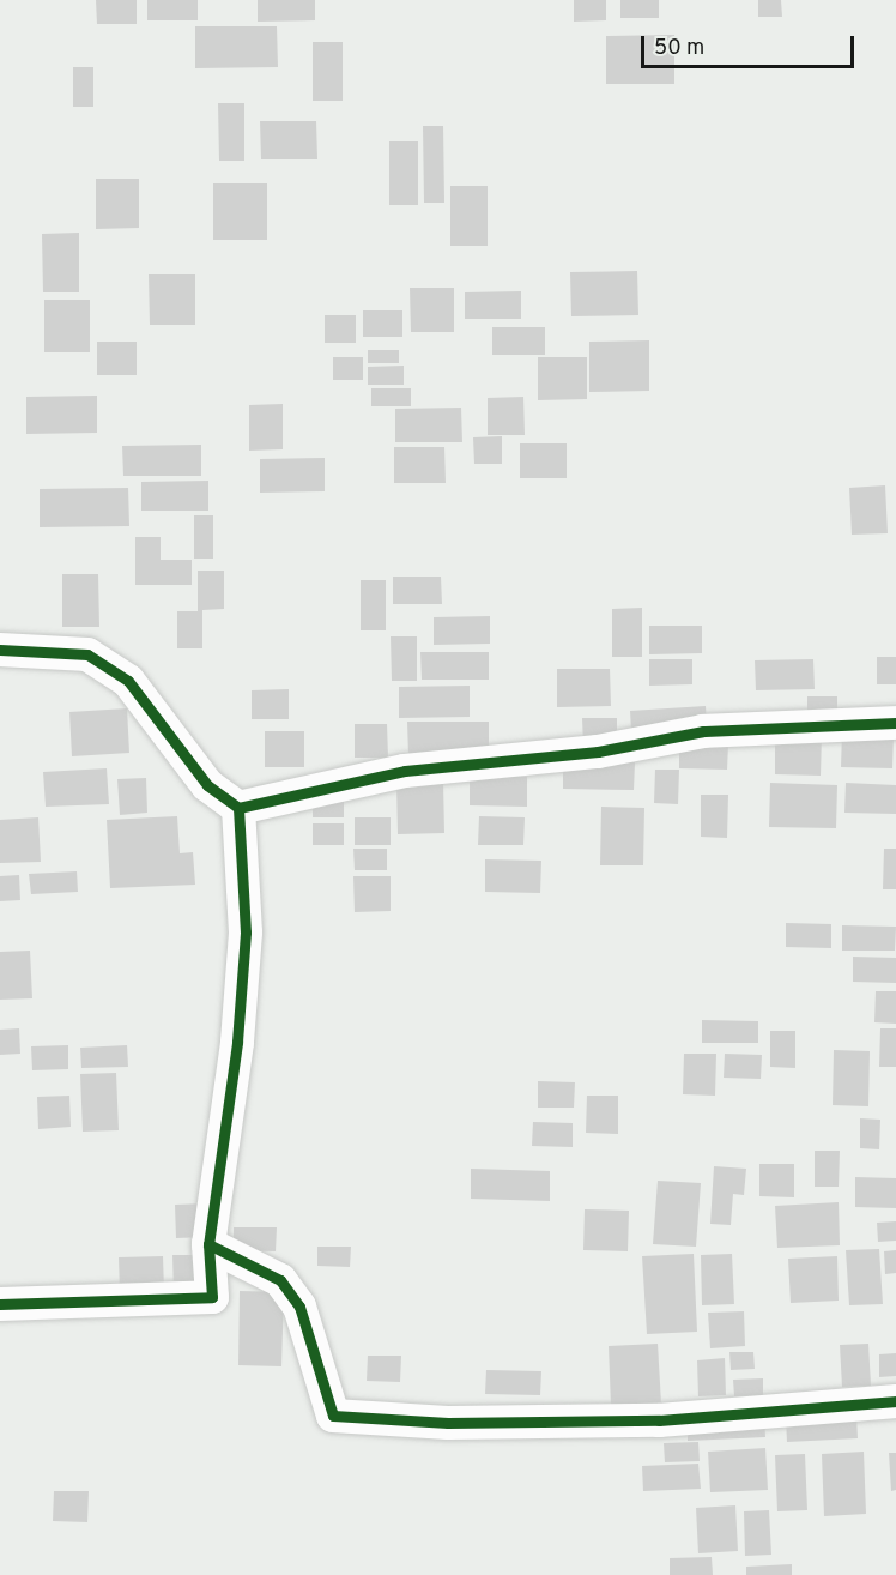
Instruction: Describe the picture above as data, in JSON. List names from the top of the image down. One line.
{"scale_bar":"50 m"}
